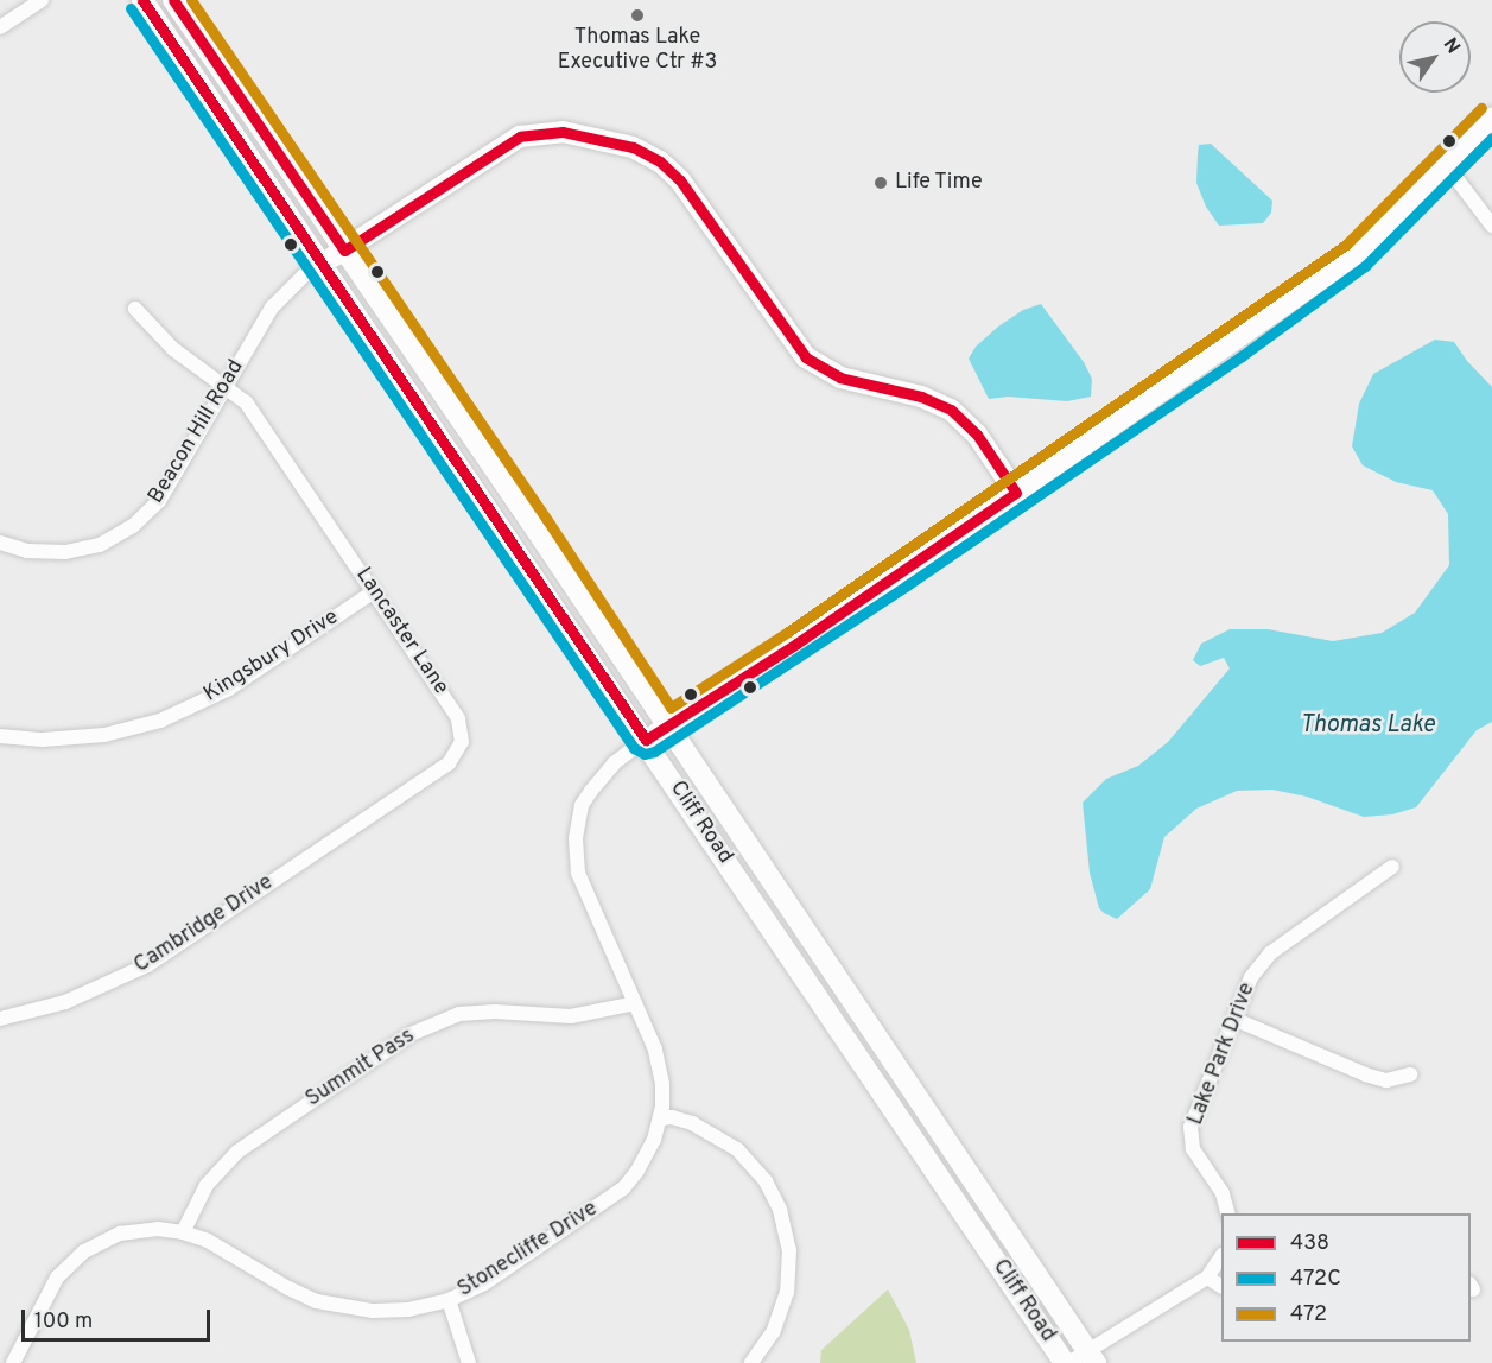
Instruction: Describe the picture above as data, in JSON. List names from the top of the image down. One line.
{"streets":{"main road":["Cliff Road"],"street":["Beacon Hill Road","Lancaster Lane","Kingsbury Drive","Cambridge Drive","Lake Park Drive","Summit Pass","Stonecliffe Drive"]},"crossings":[["Beacon Hill Road","Lancaster Lane"],["Beacon Hill Road","Cliff Road"],["Lancaster Lane","Kingsbury Drive"],["Lancaster Lane","Cambridge Drive"],["Cliff Road","Stonecliffe Drive"],["Summit Pass","Stonecliffe Drive"]],"water":["Thomas Lake"],"places":["Thomas Lake Executive Ctr #3","Life Time"],"lines":["transit line 438","transit line 472","transit line 472C"],"legend":["438","472C","472"],"scale_bar":"100 m","north":"top right"}
